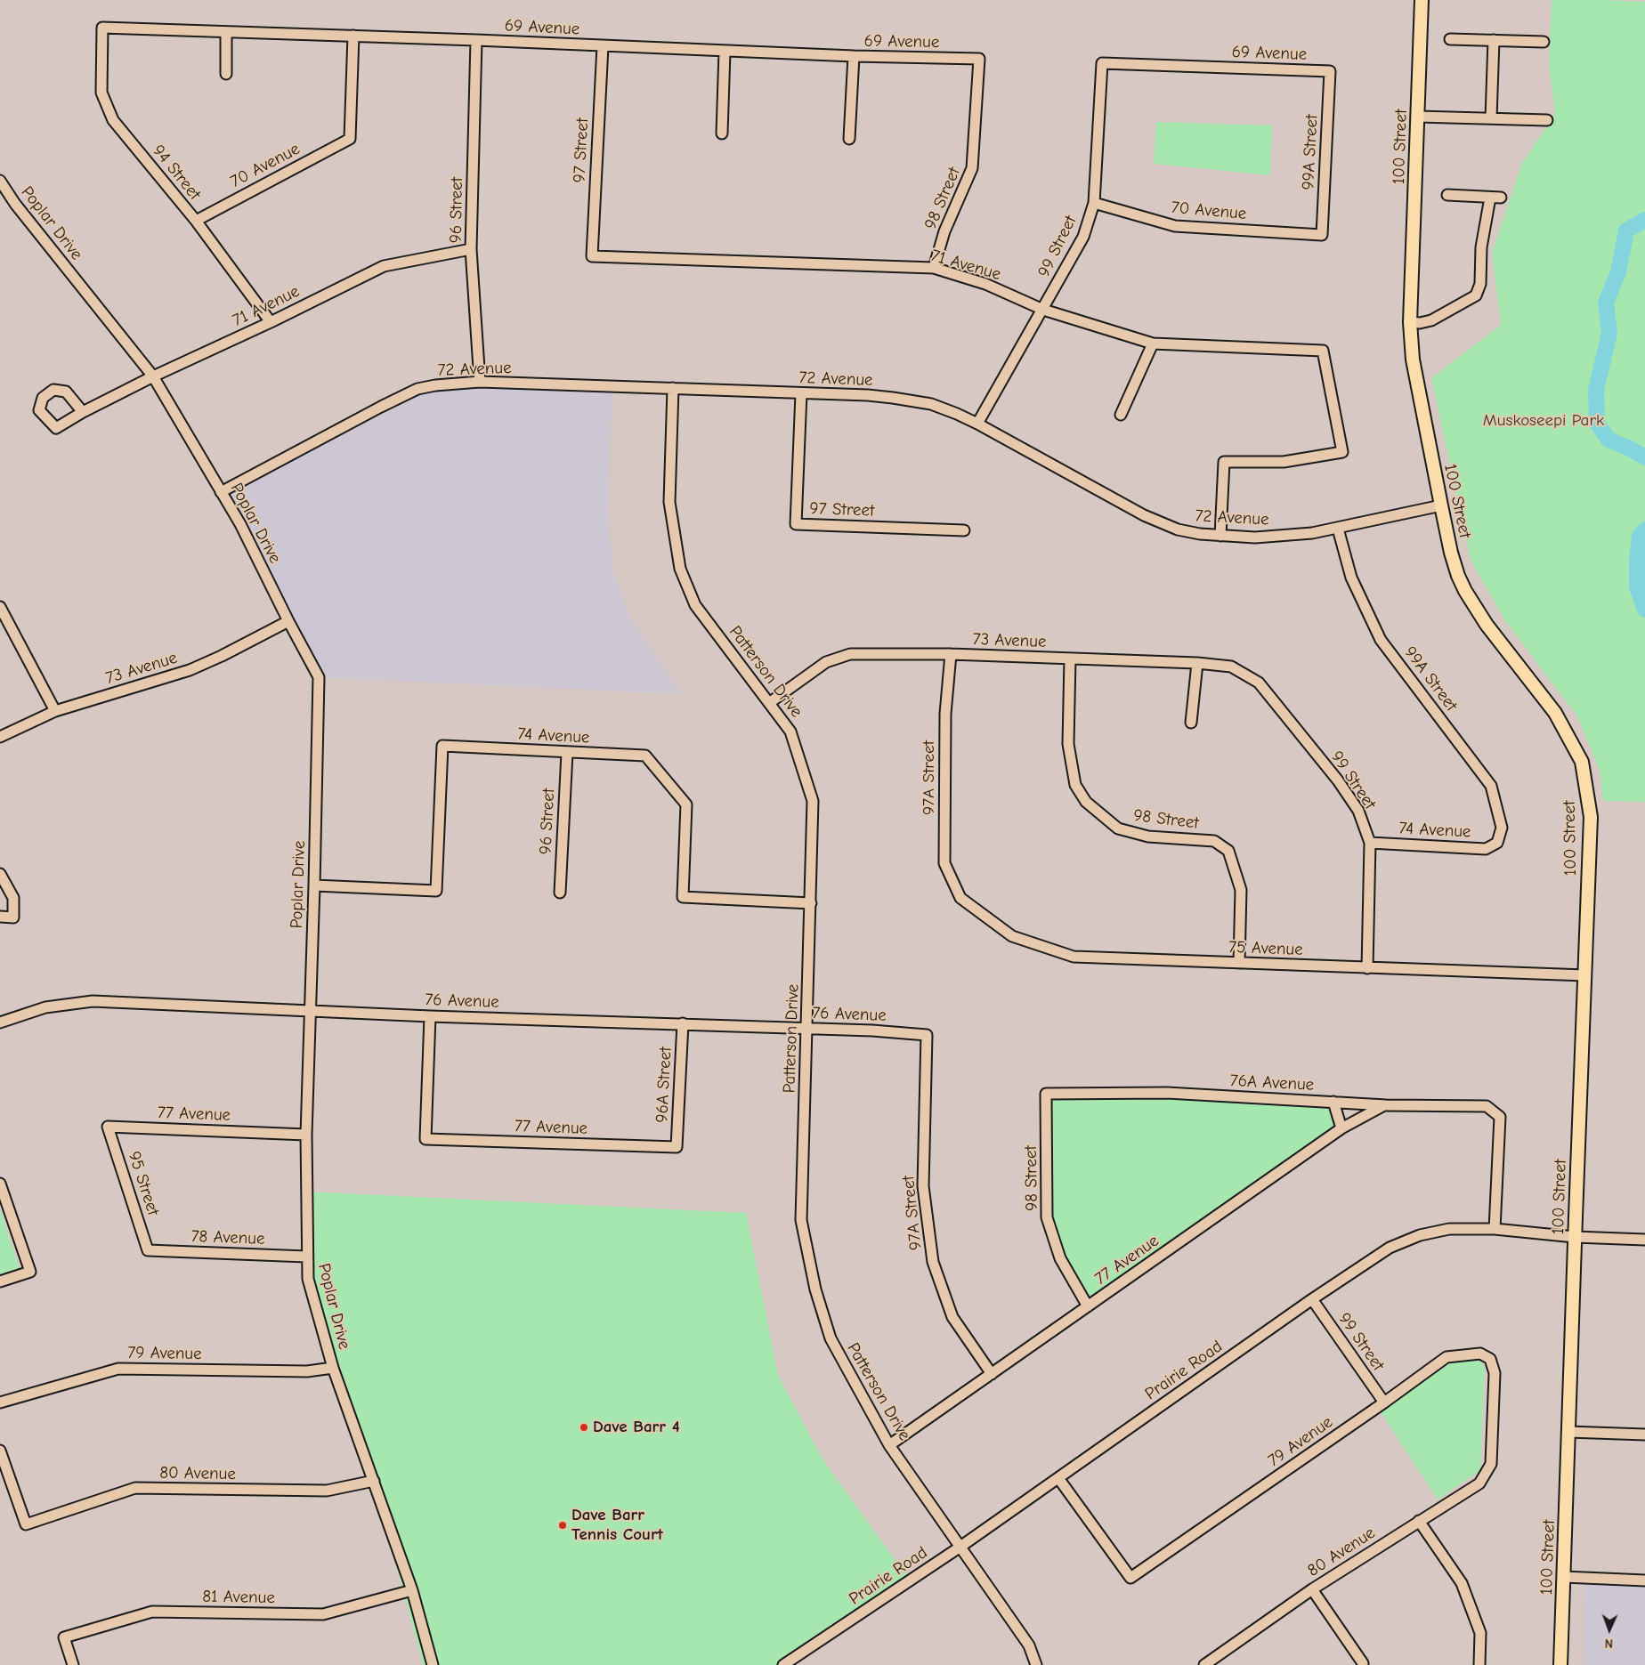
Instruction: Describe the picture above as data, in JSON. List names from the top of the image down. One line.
{"streets":{"main road":["100 Street"],"street":["69 Avenue","97 Street","99A Street","70 Avenue","94 Street","98 Street","96 Street","Poplar Drive","99 Street","71 Avenue","72 Avenue","73 Avenue","Patterson Drive","74 Avenue","97A Street","75 Avenue","76 Avenue","76A Avenue","96A Street","77 Avenue","95 Street","78 Avenue","79 Avenue","Prairie Road","80 Avenue","81 Avenue"]},"crossings":[["69 Avenue","97 Street"],["69 Avenue","99A Street"],["69 Avenue","70 Avenue"],["69 Avenue","94 Street"],["69 Avenue","98 Street"],["69 Avenue","96 Street"],["69 Avenue","99 Street"],["100 Street","72 Avenue"],["100 Street","75 Avenue"],["100 Street","Prairie Road"],["97 Street","71 Avenue"],["97 Street","72 Avenue"],["99A Street","70 Avenue"],["99A Street","72 Avenue"],["99A Street","74 Avenue"],["70 Avenue","94 Street"],["70 Avenue","99 Street"],["94 Street","71 Avenue"],["98 Street","71 Avenue"],["98 Street","73 Avenue"],["98 Street","75 Avenue"],["98 Street","76A Avenue"],["98 Street","77 Avenue"],["96 Street","71 Avenue"],["96 Street","72 Avenue"],["96 Street","74 Avenue"],["Poplar Drive","71 Avenue"],["Poplar Drive","72 Avenue"],["Poplar Drive","73 Avenue"],["Poplar Drive","74 Avenue"],["Poplar Drive","76 Avenue"],["Poplar Drive","77 Avenue"],["Poplar Drive","78 Avenue"],["Poplar Drive","79 Avenue"],["Poplar Drive","80 Avenue"],["Poplar Drive","81 Avenue"],["99 Street","71 Avenue"],["99 Street","72 Avenue"],["99 Street","73 Avenue"],["99 Street","74 Avenue"],["99 Street","75 Avenue"],["99 Street","79 Avenue"],["99 Street","Prairie Road"],["71 Avenue","72 Avenue"],["72 Avenue","Patterson Drive"],["73 Avenue","Patterson Drive"],["73 Avenue","97A Street"],["Patterson Drive","74 Avenue"],["Patterson Drive","76 Avenue"],["Patterson Drive","77 Avenue"],["Patterson Drive","Prairie Road"],["97A Street","75 Avenue"],["97A Street","76 Avenue"],["97A Street","77 Avenue"],["76 Avenue","96A Street"],["76 Avenue","77 Avenue"],["76A Avenue","77 Avenue"],["76A Avenue","Prairie Road"],["96A Street","77 Avenue"],["77 Avenue","95 Street"],["95 Street","78 Avenue"],["79 Avenue","Prairie Road"],["79 Avenue","80 Avenue"]],"parks":["Muskoseepi Park"],"places":["Dave Barr 4","Dave Barr Tennis Court"],"north":"bottom"}
